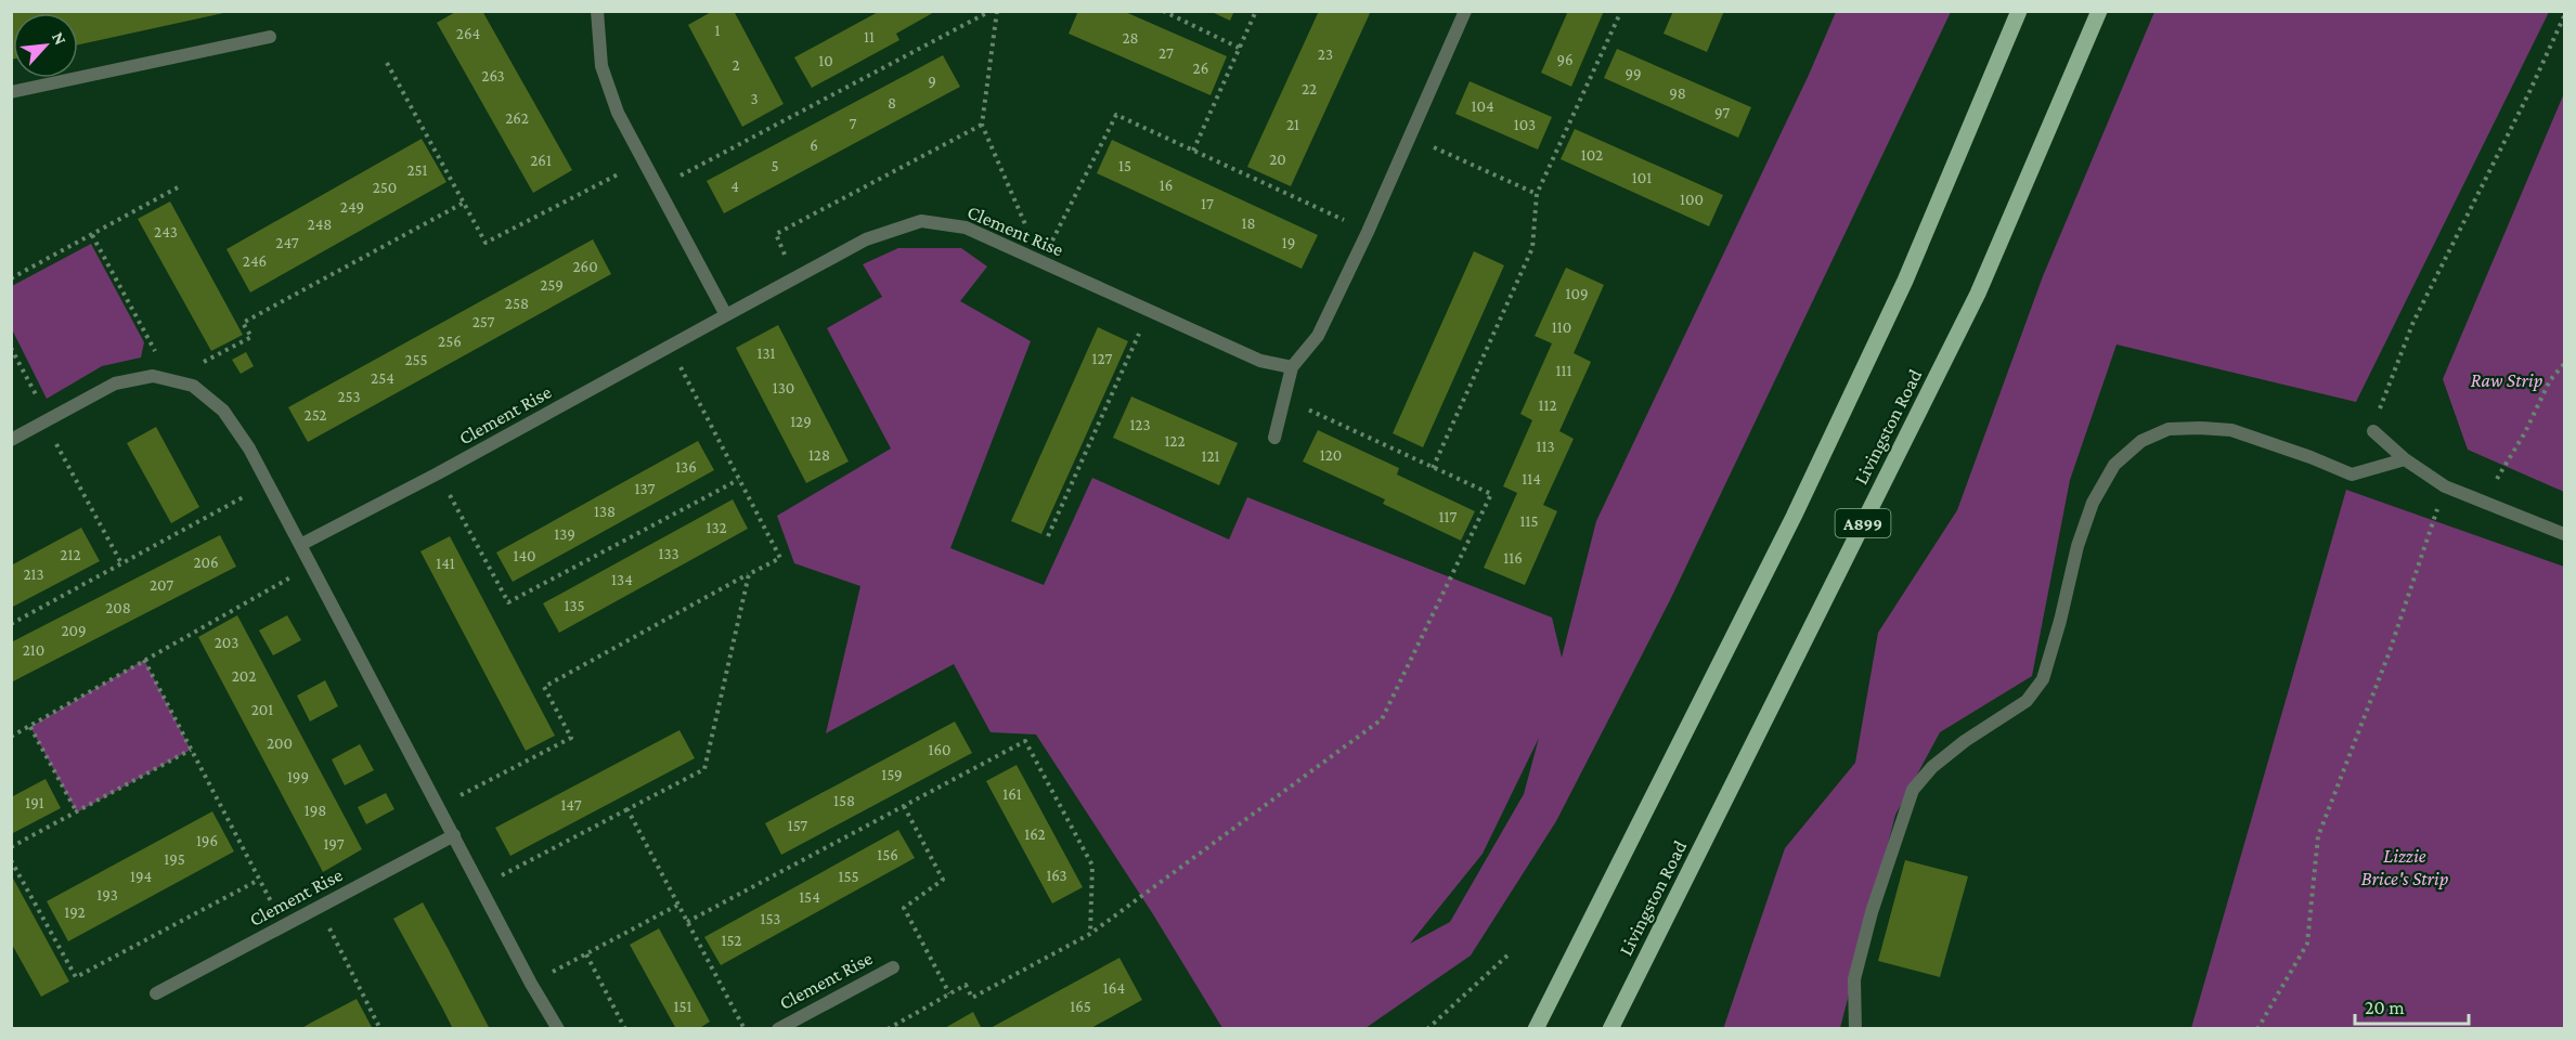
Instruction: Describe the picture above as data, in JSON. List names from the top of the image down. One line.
{"streets":{"main road":["Livingston Road","A899"],"street":["Clement Rise"]},"parks":["Raw Strip","Lizzie Brice's Strip"],"house_numbers":["1","264","11","28","27","23","96","10","2","26","99","263","9","22","98","3","8","104","97","262","7","21","103","6","102","20","261","5","15","251","101","16","4","250","100","17","249","18","248","243","247","19","246","260","259","109","258","257","110","256","131","127","255","111","254","130","253","112","252","129","123","122","113","128","120","121","136","114","137","138","117","115","132","139","133","212","140","116","206","141","213","134","207","135","208","209","203","210","202","201","200","160","159","199","161","158","191","147","198","157","162","196","197","156","195","163","194","155","193","154","192","153","152","164","151","165"],"scale_bar":"20 m","north":"top right"}
